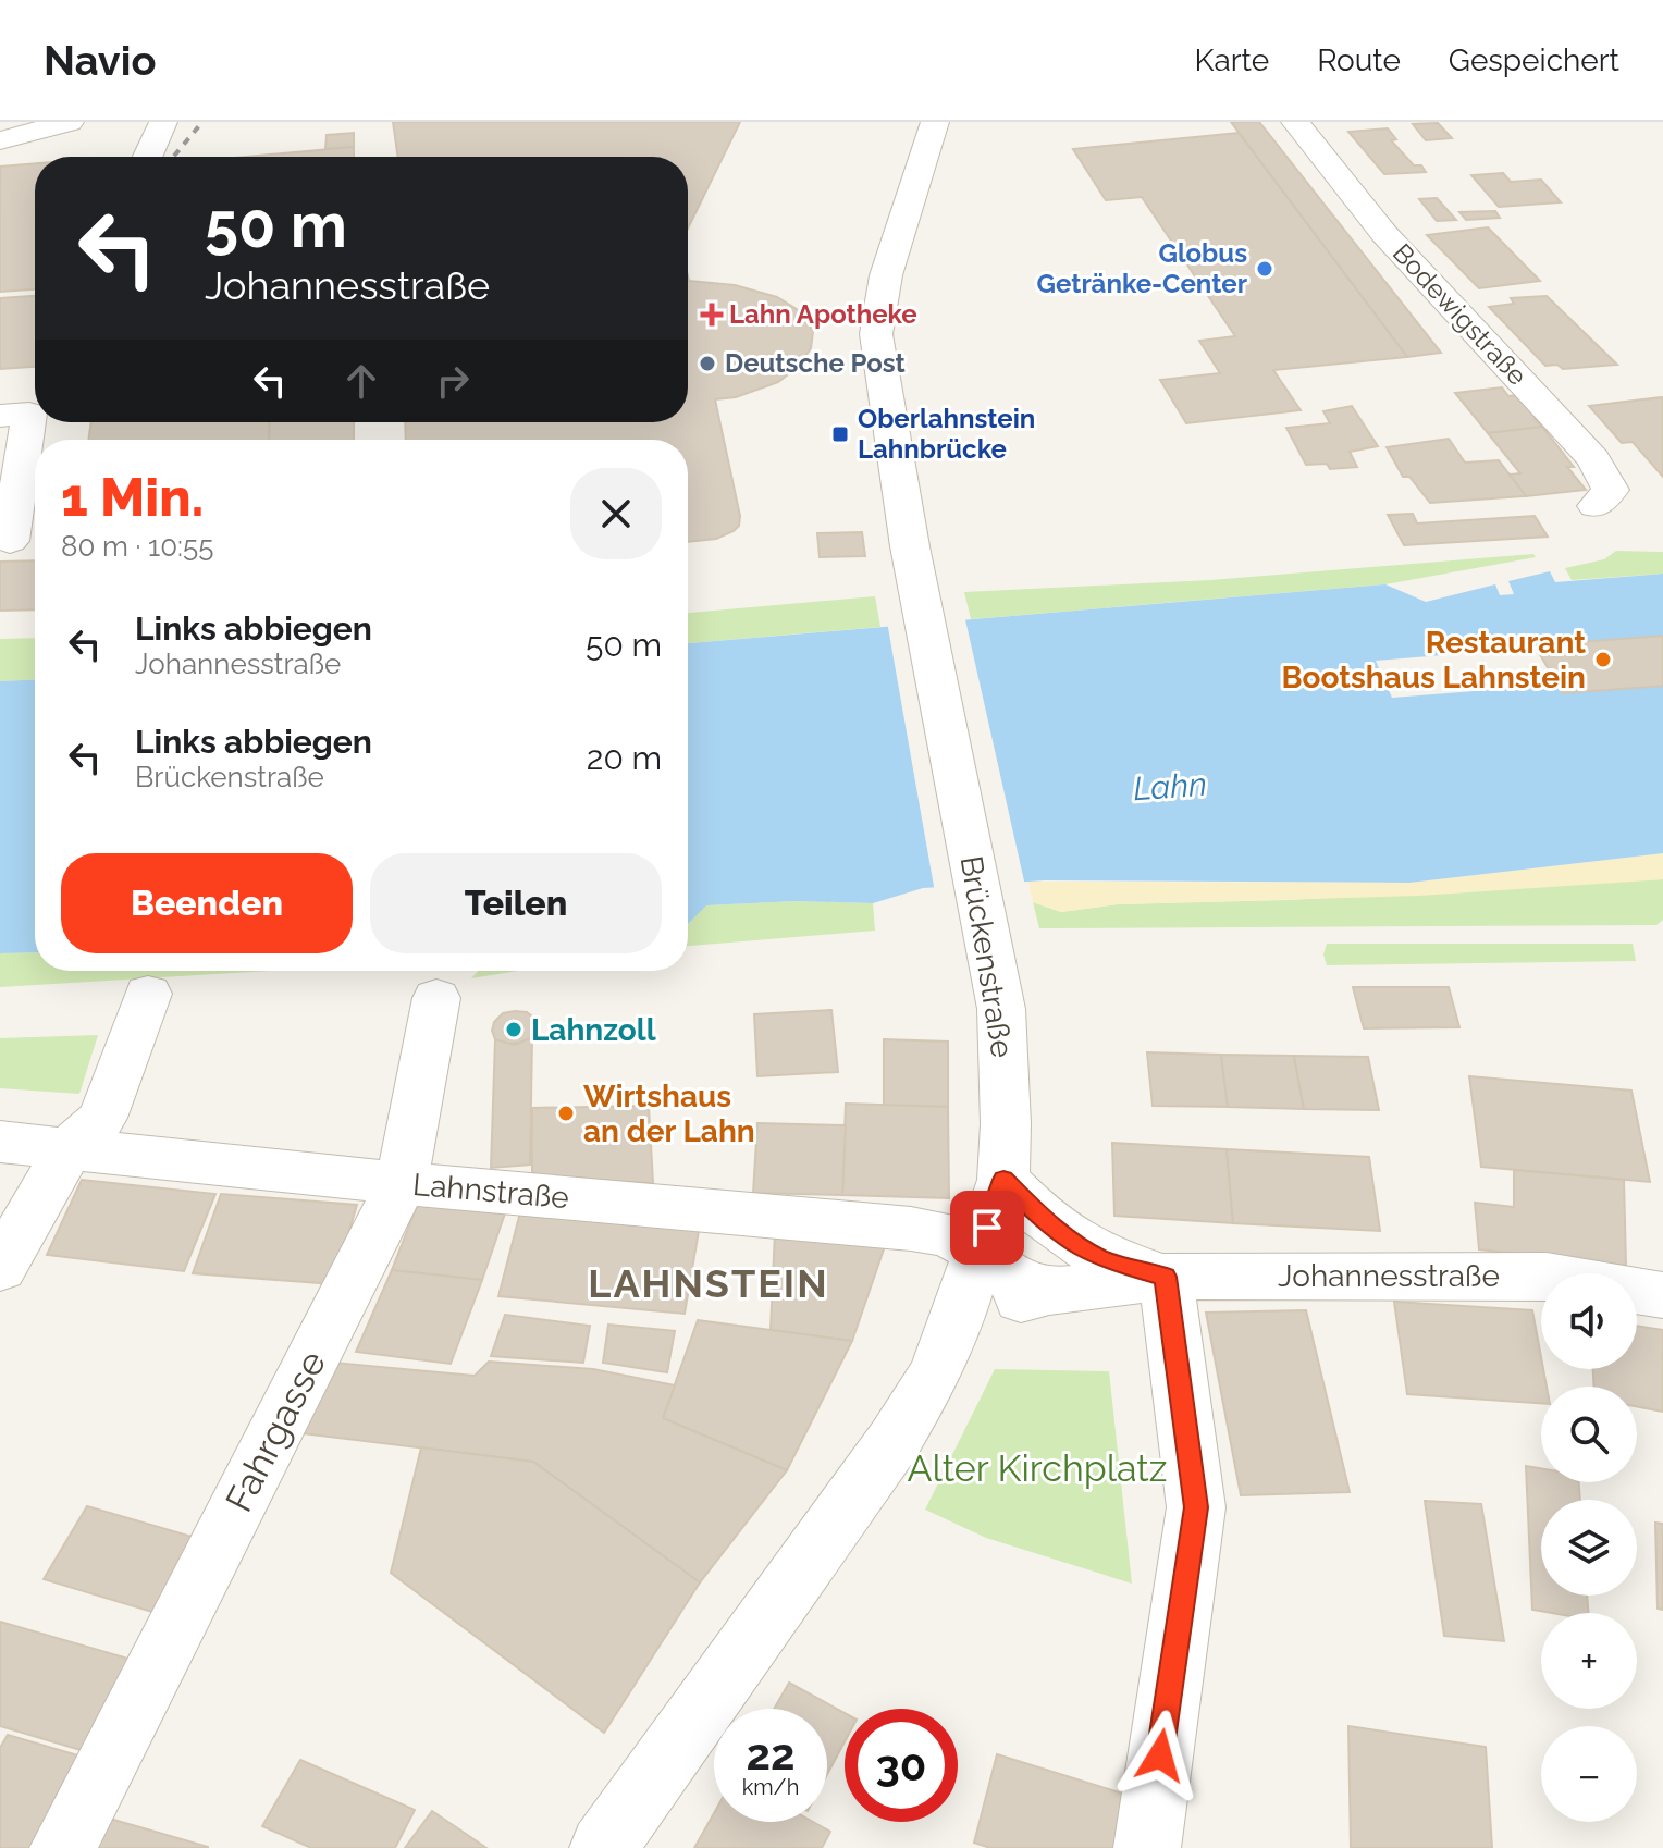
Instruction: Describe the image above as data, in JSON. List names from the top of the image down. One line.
{"streets":{"street":["Bodewigstraße","Brückenstraße","Lahnstraße","Johannesstraße","Fahrgasse"]},"crossings":[["Brückenstraße","Lahnstraße"],["Brückenstraße","Johannesstraße"],["Lahnstraße","Johannesstraße"],["Lahnstraße","Fahrgasse"]],"districts":["LAHNSTEIN"],"water":["Lahn"],"parks":["Alter Kirchplatz"],"places":{"other":["Globus Getränke-Center","Deutsche Post","Restaurant Bootshaus Lahnstein","Lahnzoll","Wirtshaus an der Lahn"],"health":["Lahn Apotheke"],"transit":["Oberlahnstein Lahnbrücke"]},"page":{"header":"Navio","nav":["Karte","Route","Gespeichert"],"turn":["50 m","Johannesstraße"],"heading":["1 Min.","80 m · 10:55"],"list":[{"name":"Links abbiegen","note":"Johannesstraße","value":"50 m"},{"name":"Links abbiegen","note":"Brückenstraße","value":"20 m"}],"buttons":["Beenden","Teilen"],"map_buttons":["+","−"],"speed":"22 km/h","limit":"30"}}
